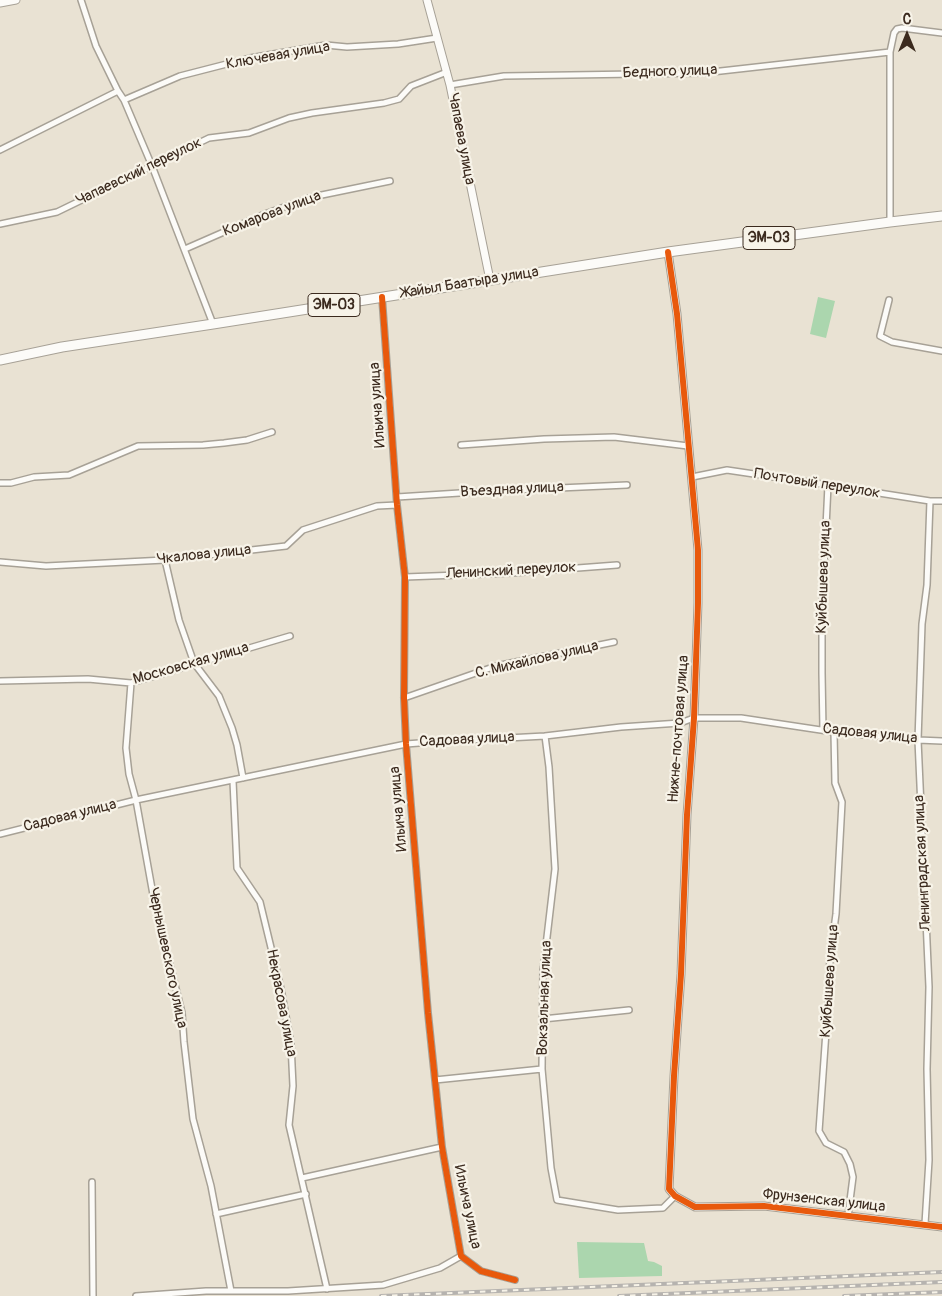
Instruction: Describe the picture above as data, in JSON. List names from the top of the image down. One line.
{"streets":{"highway":["ЭМ-03","Жайыл Баатыра улица"],"street":["Ключевая улица","Бедного улица","Чапаева улица","Чапаевский переулок","Комарова улица","Ильича улица","Почтовый переулок","Въездная улица","Чкалова улица","Ленинский переулок","Куйбышева улица","С. Михайлова улица","Московская улица","Нижне-почтовая улица","Садовая улица","Ленинградская улица","Чернышевского улица","Вокзальная улица","Некрасова улица","Фрунзенская улица"]},"crossings":[["Ключевая улица","Чапаева улица"],["Бедного улица","Чапаева улица"],["Чапаева улица","Чапаевский переулок"],["Чапаева улица","Жайыл Баатыра улица"],["Жайыл Баатыра улица","Ильича улица"],["Жайыл Баатыра улица","Нижне-почтовая улица"],["Ильича улица","Въездная улица"],["Ильича улица","Чкалова улица"],["Ильича улица","Ленинский переулок"],["Ильича улица","С. Михайлова улица"],["Ильича улица","Садовая улица"],["Почтовый переулок","Куйбышева улица"],["Почтовый переулок","Нижне-почтовая улица"],["Почтовый переулок","Ленинградская улица"],["Куйбышева улица","Садовая улица"],["Куйбышева улица","Фрунзенская улица"],["Московская улица","Чернышевского улица"],["Нижне-почтовая улица","Садовая улица"],["Нижне-почтовая улица","Вокзальная улица"],["Нижне-почтовая улица","Фрунзенская улица"],["Садовая улица","Ленинградская улица"],["Садовая улица","Чернышевского улица"],["Садовая улица","Вокзальная улица"],["Садовая улица","Некрасова улица"],["Ленинградская улица","Фрунзенская улица"],["Вокзальная улица","Фрунзенская улица"]],"north":"top"}
